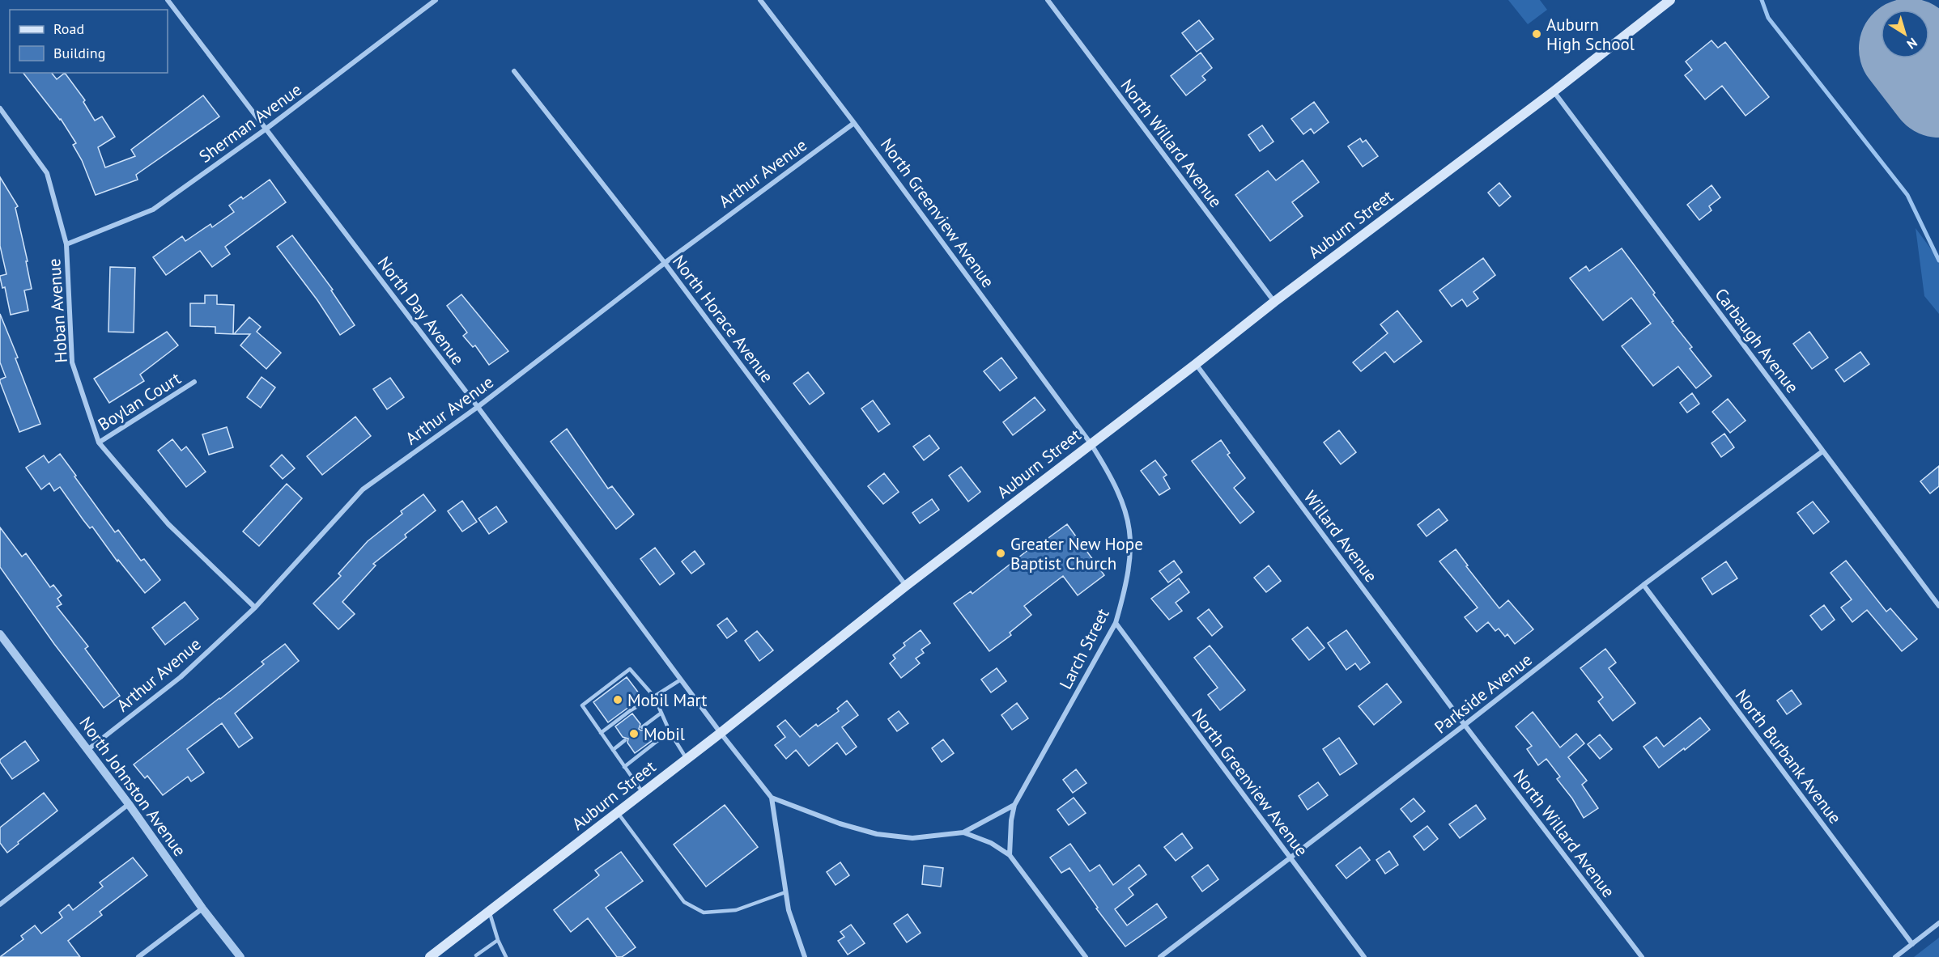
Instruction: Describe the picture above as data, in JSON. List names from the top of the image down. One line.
{"streets":{"main road":["Auburn Street"],"street":["Sherman Avenue","North Willard Avenue","Arthur Avenue","North Greenview Avenue","Hoban Avenue","North Day Avenue","North Horace Avenue","Carbaugh Avenue","Boylan Court","Willard Avenue","Larch Street","Parkside Avenue","North Burbank Avenue","North Johnston Avenue"]},"crossings":[["Sherman Avenue","Hoban Avenue"],["Sherman Avenue","North Day Avenue"],["North Willard Avenue","Auburn Street"],["North Willard Avenue","Willard Avenue"],["North Willard Avenue","Parkside Avenue"],["Arthur Avenue","North Greenview Avenue"],["Arthur Avenue","Hoban Avenue"],["Arthur Avenue","North Day Avenue"],["Arthur Avenue","North Horace Avenue"],["Arthur Avenue","North Johnston Avenue"],["North Greenview Avenue","Auburn Street"],["North Greenview Avenue","Larch Street"],["North Greenview Avenue","Parkside Avenue"],["Auburn Street","North Day Avenue"],["Auburn Street","North Horace Avenue"],["Auburn Street","Carbaugh Avenue"],["Auburn Street","Willard Avenue"],["Auburn Street","Larch Street"],["Hoban Avenue","Boylan Court"],["Carbaugh Avenue","Parkside Avenue"],["Willard Avenue","Parkside Avenue"],["Parkside Avenue","North Burbank Avenue"]],"places":["Auburn High School","Greater New Hope Baptist Church","Mobil Mart","Mobil"],"legend":["Road","Building"],"north":"bottom right"}
